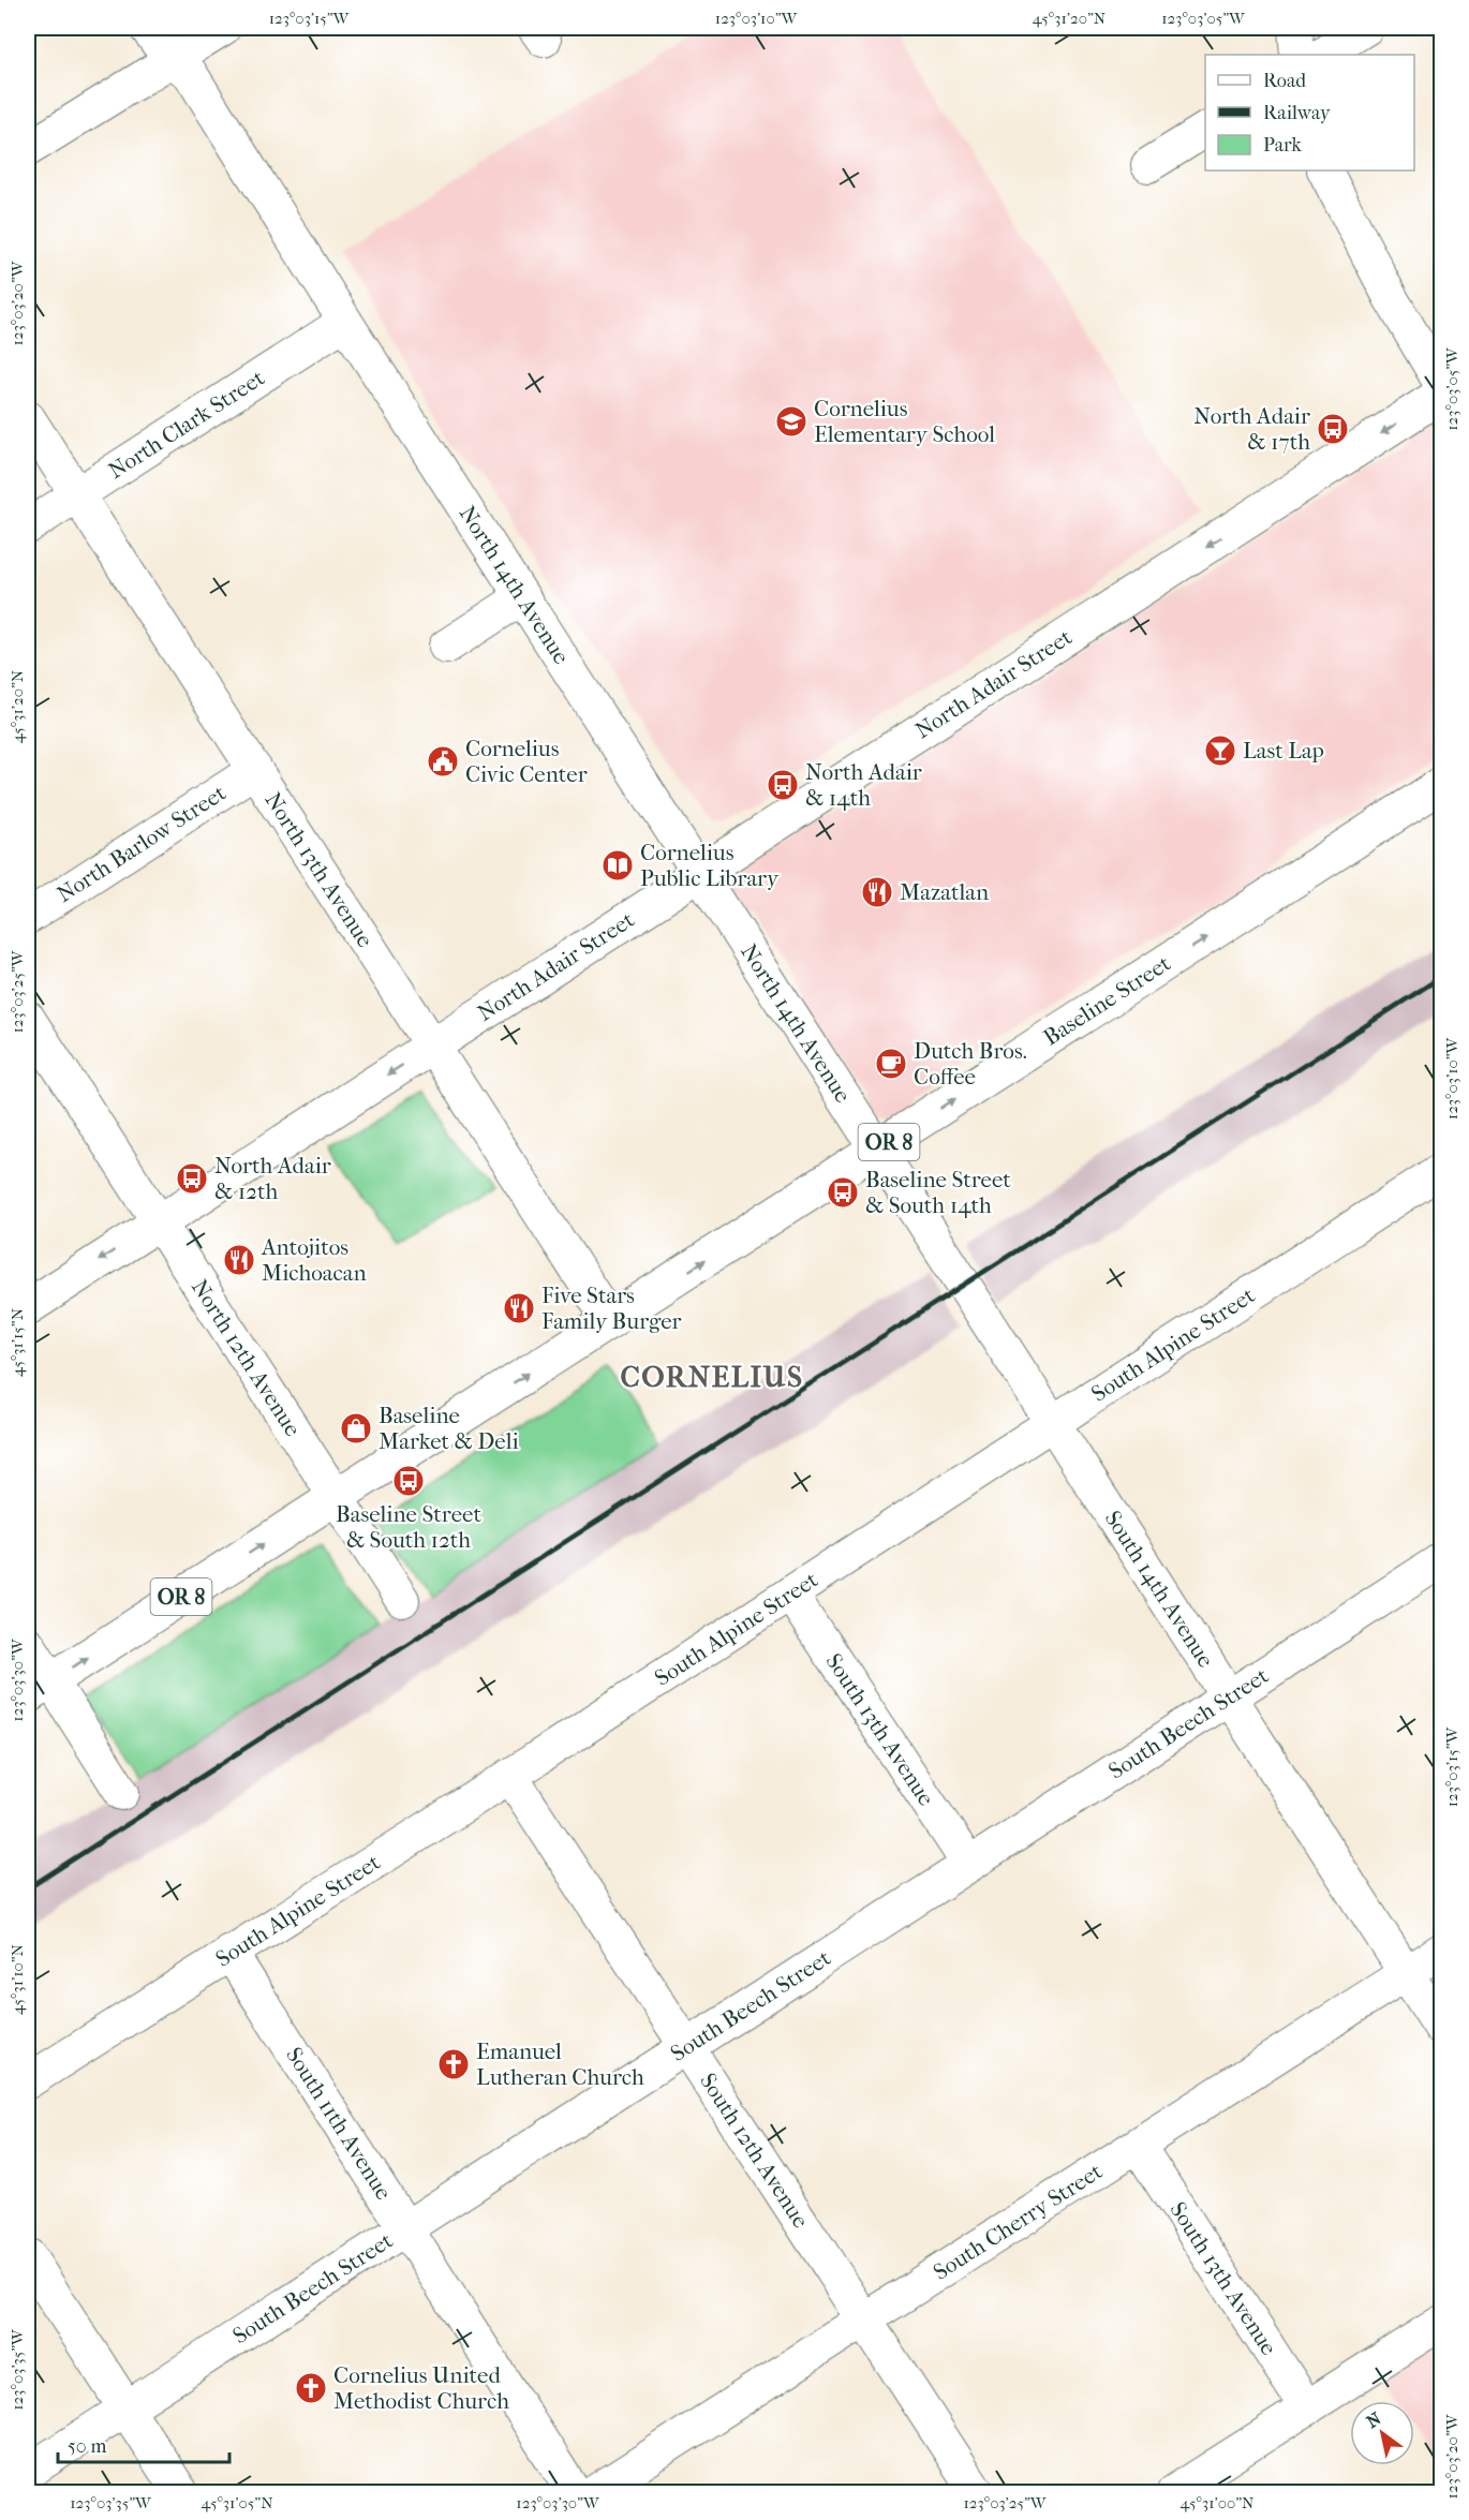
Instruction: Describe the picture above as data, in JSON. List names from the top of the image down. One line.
{"streets":{"main road":["North Adair Street","Baseline Street","OR 8"],"street":["North Clark Street","North 14th Avenue","North Barlow Street","North 13th Avenue","South Alpine Street","North 12th Avenue","South 14th Avenue","South Beech Street","South 13th Avenue","South 11th Avenue","South 12th Avenue","South Cherry Street"]},"crossings":[["North Clark Street","North 14th Avenue"],["North Clark Street","North 13th Avenue"],["North 14th Avenue","North Adair Street"],["North 14th Avenue","Baseline Street"],["North 14th Avenue","South 14th Avenue"],["North Adair Street","North 13th Avenue"],["North Adair Street","North 12th Avenue"],["North Barlow Street","North 13th Avenue"],["North 13th Avenue","Baseline Street"],["Baseline Street","North 12th Avenue"],["Baseline Street","South 14th Avenue"],["South Alpine Street","South 14th Avenue"],["South Alpine Street","South 13th Avenue"],["South Alpine Street","South 11th Avenue"],["South Alpine Street","South 12th Avenue"],["South 14th Avenue","South Beech Street"],["South 14th Avenue","South Cherry Street"],["South Beech Street","South 13th Avenue"],["South Beech Street","South 11th Avenue"],["South Beech Street","South 12th Avenue"],["South 13th Avenue","South Cherry Street"],["South 12th Avenue","South Cherry Street"]],"one_way":["North Adair Street","Baseline Street"],"districts":["CORNELIUS"],"places":{"school or university":["Cornelius Elementary School"],"bus stop":["North Adair & 17th","North Adair & 14th","North Adair & 12th","Baseline Street & South 14th","Baseline Street & South 12th"],"bar":["Last Lap"],"public building":["Cornelius Civic Center"],"library":["Cornelius Public Library"],"restaurant":["Mazatlan","Antojitos Michoacan","Five Stars Family Burger"],"cafe":["Dutch Bros. Coffee"],"shop":["Baseline Market & Deli"],"church":["Emanuel Lutheran Church","Cornelius United Methodist Church"]},"legend":["Road","Railway","Park"],"scale_bar":"50 m","north":"top left","coordinates":["123°03'15\"W","123°03'10\"W","45°31'20\"N","123°03'05\"W","123°03'20\"W","123°03'25\"W","45°31'15\"N","123°03'30\"W","45°31'10\"N","123°03'35\"W","45°31'05\"N","45°31'00\"N"]}
